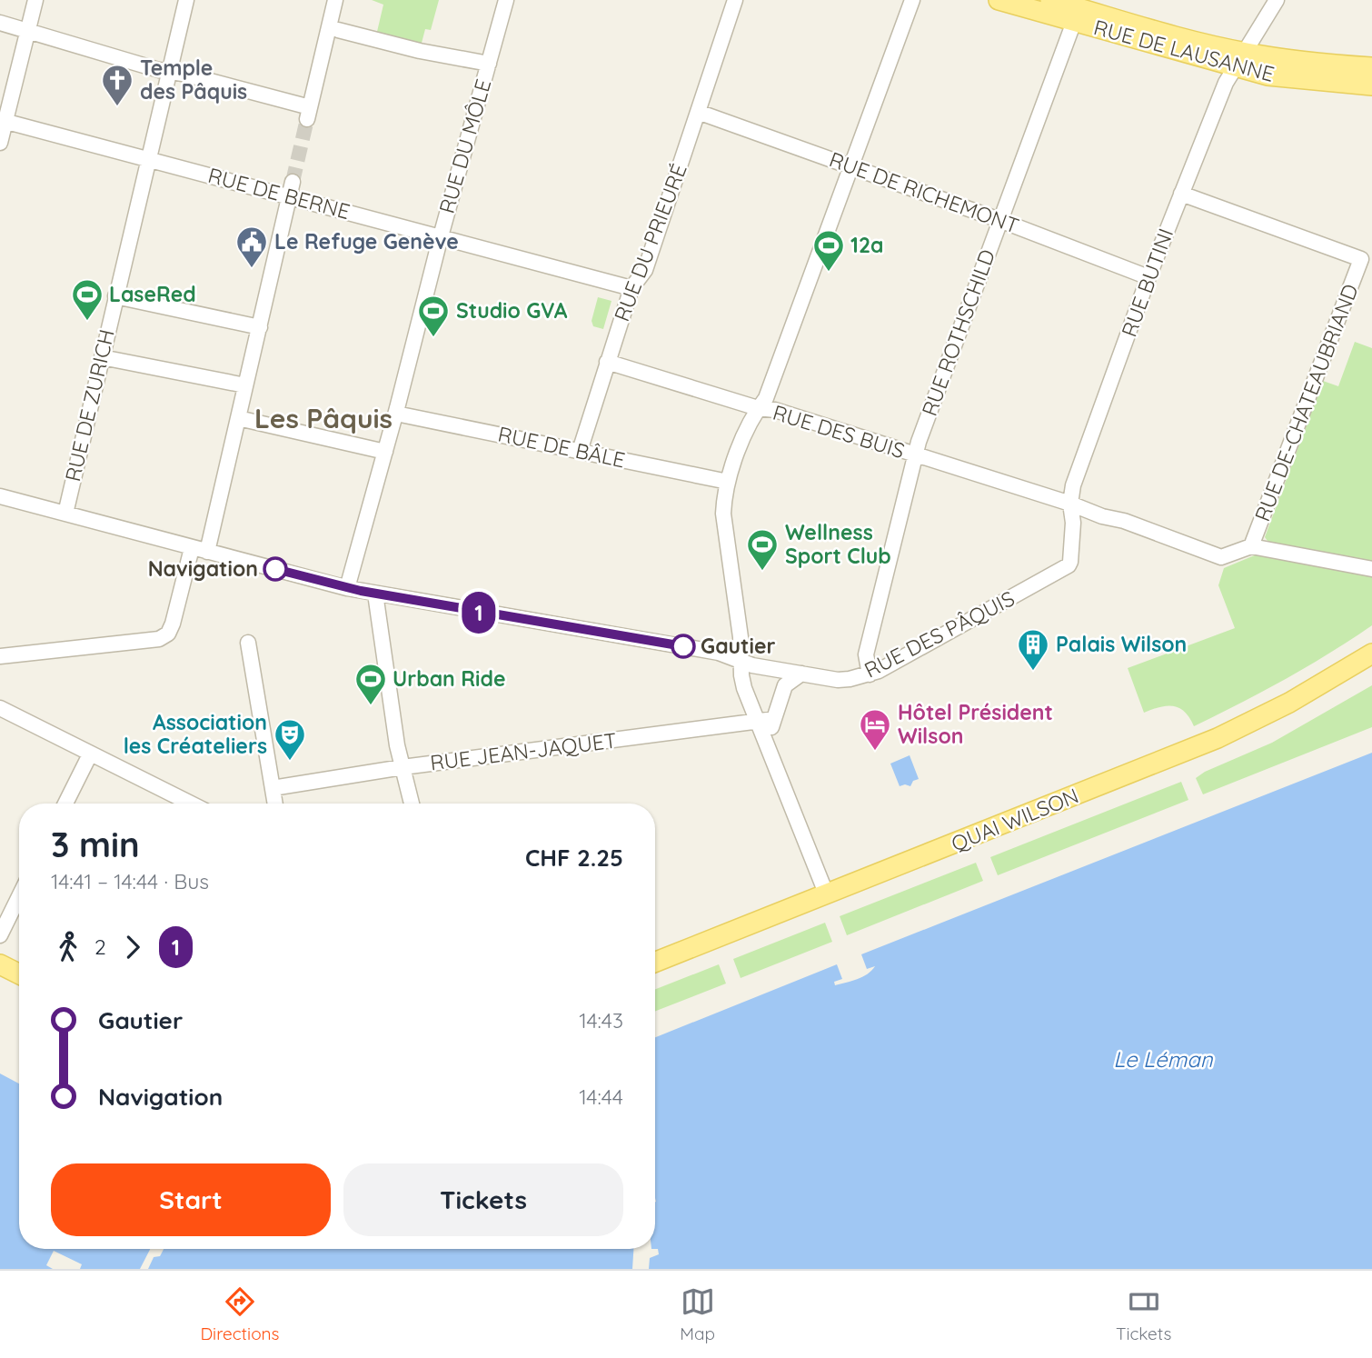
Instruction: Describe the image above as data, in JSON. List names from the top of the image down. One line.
{"streets":{"main road":["RUE DE LAUSANNE","QUAI WILSON"],"street":["RUE DU MÔLE","RUE DE RICHEMONT","RUE DE BERNE","RUE DU PRIEURÉ","RUE BUTINI","RUE ROTHSCHILD","RUE DE-CHATEAUBRIAND","RUE DE ZURICH","RUE DES BUIS","RUE DE BÂLE","RUE DES PÂQUIS","RUE JEAN-JAQUET"]},"crossings":[["RUE DE LAUSANNE","RUE BUTINI"],["RUE DE LAUSANNE","RUE ROTHSCHILD"],["RUE DU MÔLE","RUE DE BERNE"],["RUE DU MÔLE","RUE DE BÂLE"],["RUE DU MÔLE","RUE DES PÂQUIS"],["RUE DE RICHEMONT","RUE DU PRIEURÉ"],["RUE DE RICHEMONT","RUE BUTINI"],["RUE DE RICHEMONT","RUE ROTHSCHILD"],["RUE DE BERNE","RUE DU PRIEURÉ"],["RUE DE BERNE","RUE DE ZURICH"],["RUE DU PRIEURÉ","RUE DES BUIS"],["RUE DU PRIEURÉ","RUE DE BÂLE"],["RUE BUTINI","RUE DE-CHATEAUBRIAND"],["RUE BUTINI","RUE DES BUIS"],["RUE BUTINI","RUE DES PÂQUIS"],["RUE ROTHSCHILD","RUE DES BUIS"],["RUE ROTHSCHILD","RUE DES PÂQUIS"],["RUE DE-CHATEAUBRIAND","RUE DES BUIS"],["RUE DE-CHATEAUBRIAND","RUE DES PÂQUIS"],["RUE DE ZURICH","RUE DES PÂQUIS"],["RUE DES BUIS","RUE DES PÂQUIS"]],"districts":["Les Pâquis"],"water":["Le Léman"],"places":{"church":["Temple des Pâquis"],"public building":["Le Refuge Genève"],"sports":["12a","LaseRed","Studio GVA","Wellness Sport Club","Urban Ride"],"other":["Navigation","Gautier"],"building":["Palais Wilson"],"hotel":["Hôtel Président Wilson"],"theatre":["Association les Créateliers"]},"lines":["bus line 1"],"page":{"on_map":"1","heading":["3 min","14:41 – 14:44 · Bus","CHF 2.25"],"legs":["2","1"],"list":[{"name":"Gautier","value":"14:43"},{"name":"Navigation","value":"14:44"}],"buttons":["Start","Tickets"],"tabs":["Directions","Map","Tickets"]}}
